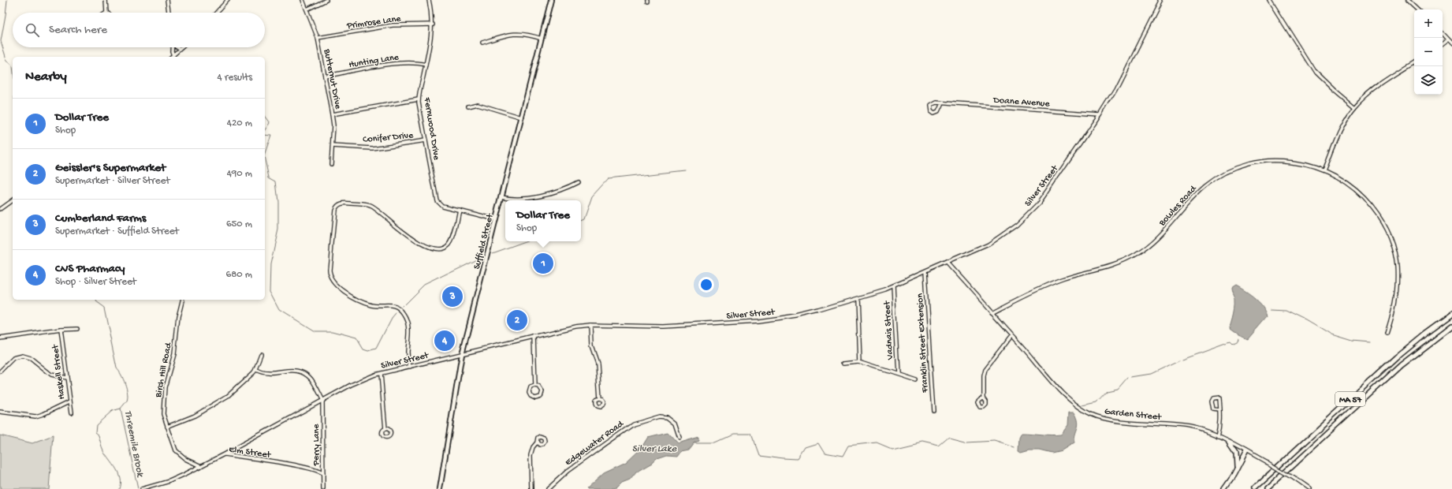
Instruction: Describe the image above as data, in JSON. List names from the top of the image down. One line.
{"streets":{"highway":["MA 57"],"main road":["Suffield Street"],"street":["Primrose Lane","Hunting Lane","Butternut Drive","Doane Avenue","Fernwood Drive","Conifer Drive","Silver Street","Bowles Road","Vadnais Street","Franklin Street Extension","Birch Hill Road","Haskell Street","Garden Street","Edgewater Road","Perry Lane","Elm Street"]},"crossings":[["Primrose Lane","Butternut Drive"],["Primrose Lane","Fernwood Drive"],["Hunting Lane","Butternut Drive"],["Hunting Lane","Fernwood Drive"],["Butternut Drive","Conifer Drive"],["Doane Avenue","Silver Street"],["Fernwood Drive","Conifer Drive"],["Silver Street","Suffield Street"],["Silver Street","Vadnais Street"],["Silver Street","Franklin Street Extension"],["Silver Street","Garden Street"],["Silver Street","Perry Lane"],["Silver Street","Elm Street"],["Bowles Road","Garden Street"],["Birch Hill Road","Elm Street"],["Perry Lane","Elm Street"]],"water":["Threemile Brook","Silver Lake"],"page":{"map_buttons":["+","−"],"search":"Search here","heading":["Nearby","4 results"],"list":[{"mark":"1","name":"Dollar Tree","note":"Shop","value":"420 m"},{"mark":"2","name":"Geissler's Supermarket","note":"Supermarket · Silver Street","value":"490 m"},{"mark":"3","name":"Cumberland Farms","note":"Supermarket · Suffield Street","value":"650 m"},{"mark":"4","name":"CVS Pharmacy","note":"Shop · Silver Street","value":"680 m"}],"popup":["Dollar Tree","Shop"],"pins":["1","3","2","4"]}}
